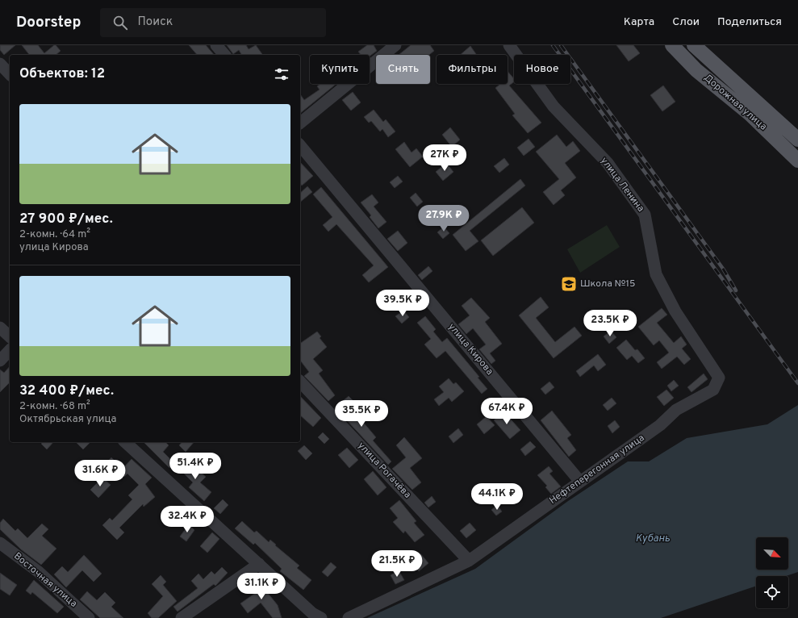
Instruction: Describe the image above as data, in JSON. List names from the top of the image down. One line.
{"streets":{"main road":["Дорожная улица"],"street":["улица Ленина","улица Кирова","Нефтеперегонная улица","улица Рогачёва","Восточная улица"]},"crossings":[["улица Ленина","Нефтеперегонная улица"],["улица Кирова","Нефтеперегонная улица"],["Нефтеперегонная улица","улица Рогачёва"]],"water":["Кубань"],"places":{"school or university":["Школа №15"]},"north":"bottom right","page":{"header":"Doorstep","search":"Поиск","nav":["Карта","Слои","Поделиться"],"chip":["Купить","Снять","Фильтры","Новое"],"heading":"Объектов: 12","list":[{"name":"27 900 ₽/мес.","note":"2-комн. · 64 m² · улица Кирова"},{"name":"32 400 ₽/мес.","note":"2-комн. · 68 m² · Октябрьская улица"}],"price":["27K ₽","27.9K ₽","39.5K ₽","23.5K ₽","67.4K ₽","35.5K ₽","51.4K ₽","31.6K ₽","44.1K ₽","32.4K ₽","21.5K ₽","31.1K ₽"]}}
